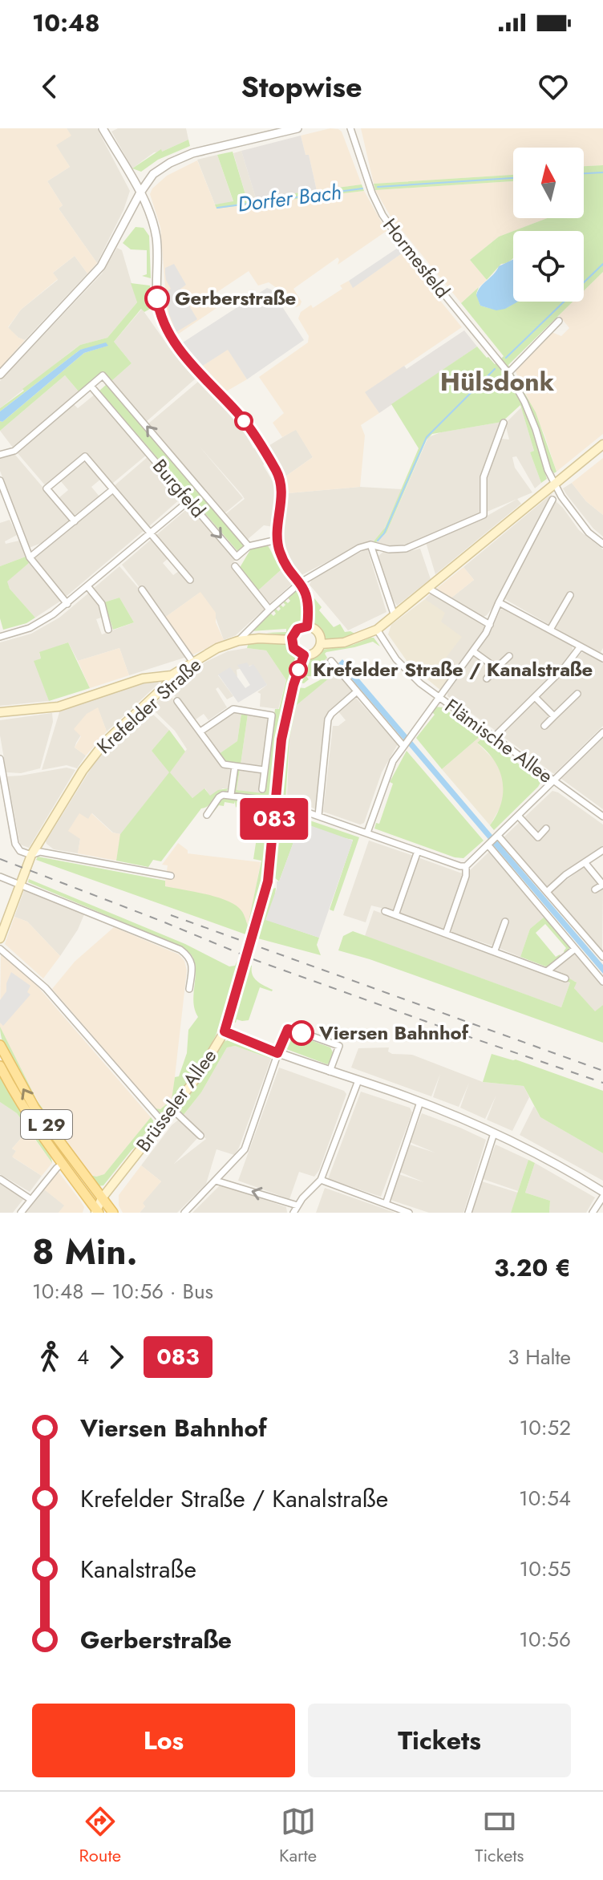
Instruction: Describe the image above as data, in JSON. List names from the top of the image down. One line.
{"streets":{"main road":["Krefelder Straße","Brüsseler Allee","L 29"],"street":["Hormesfeld","Burgfeld","Flämische Allee"]},"crossings":[["Krefelder Straße","Brüsseler Allee"],["Brüsseler Allee","L 29"]],"districts":["Hülsdonk"],"water":["Dorfer Bach"],"places":["Gerberstraße","Krefelder Straße / Kanalstraße","Viersen Bahnhof"],"lines":["bus line 083"],"north":"top","page":{"status":"10:48","header":"Stopwise","on_map":"083","heading":["8 Min.","10:48 – 10:56 · Bus","3.20 €"],"legs":["4","083","3 Halte"],"list":[{"name":"Viersen Bahnhof","value":"10:52"},{"name":"Krefelder Straße / Kanalstraße","value":"10:54"},{"name":"Kanalstraße","value":"10:55"},{"name":"Gerberstraße","value":"10:56"}],"buttons":["Los","Tickets"],"tabs":["Route","Karte","Tickets"]}}
